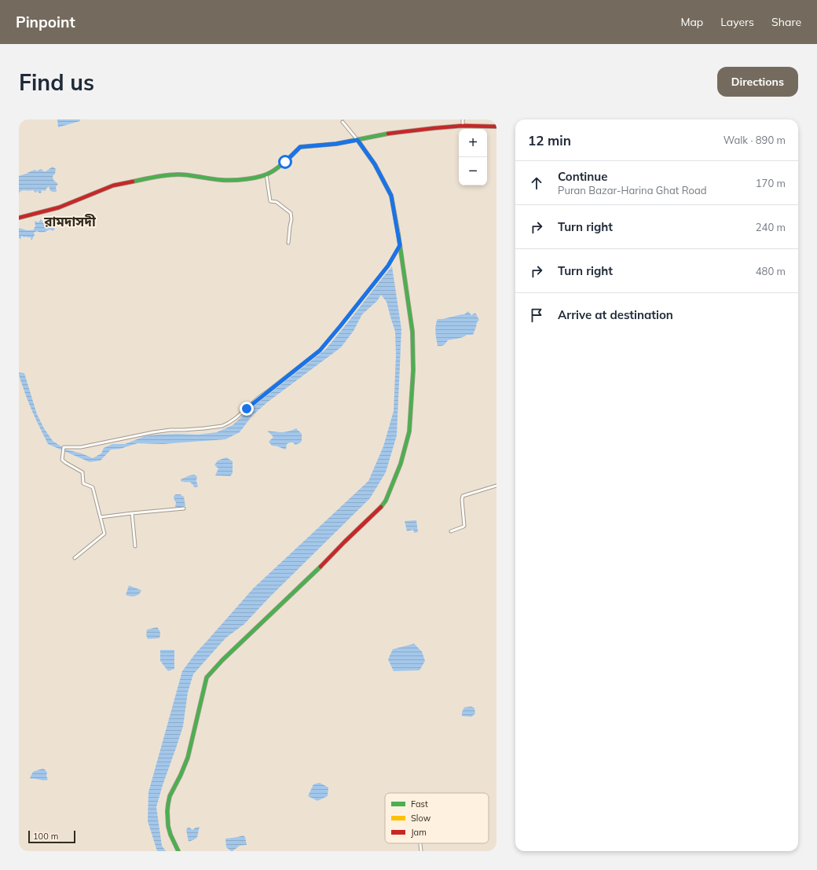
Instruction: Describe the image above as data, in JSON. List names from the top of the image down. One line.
{"districts":["রামদাসদী"],"legend":["Fast","Slow","Jam"],"scale_bar":"100 m","page":{"header":"Pinpoint","nav":["Map","Layers","Share"],"buttons":"Directions","title":"Find us","heading":["12 min","Walk · 890 m"],"map_buttons":["+","−"],"list":[["Continue","Puran Bazar-Harina Ghat Road","170 m"],["Turn right","240 m"],["Turn right","480 m"],"Arrive at destination"],"scale":"100 m"}}
